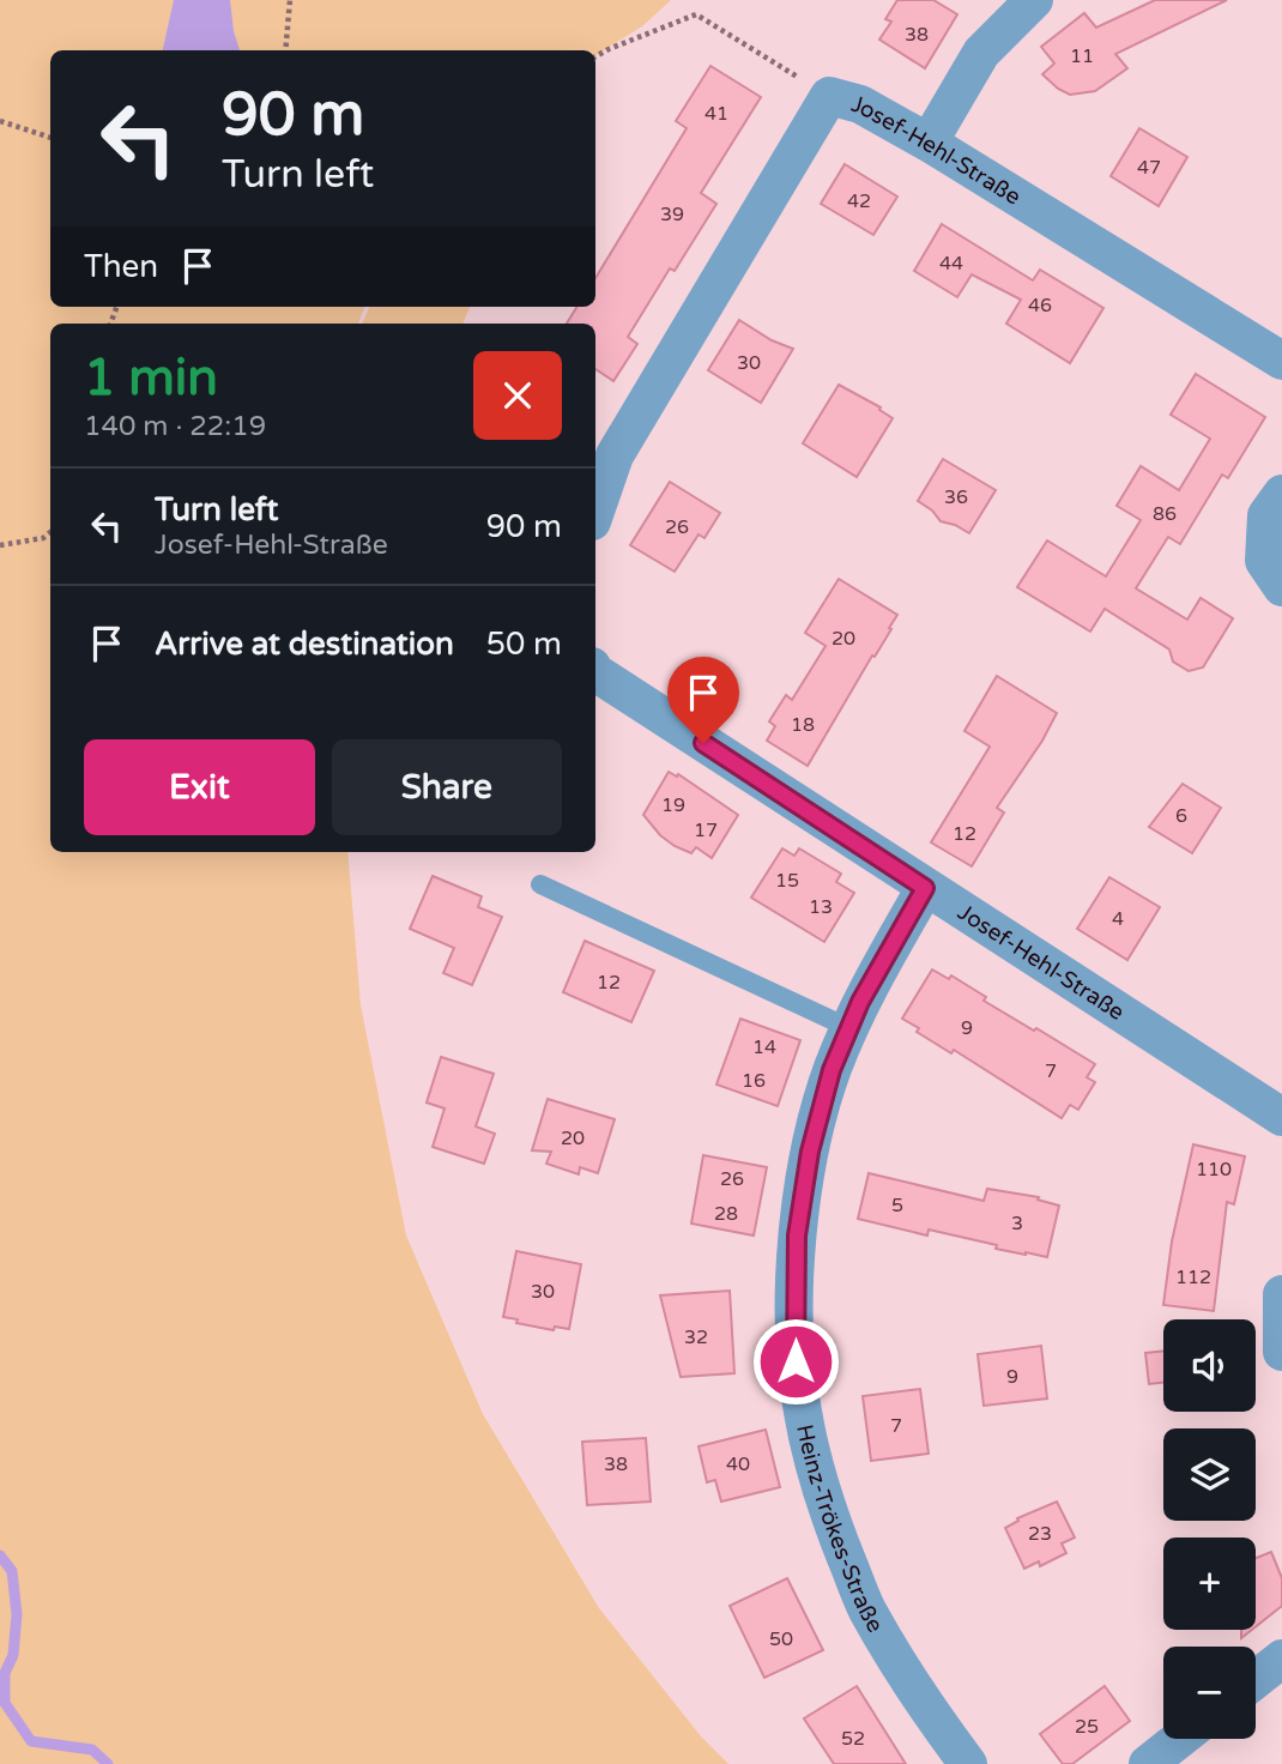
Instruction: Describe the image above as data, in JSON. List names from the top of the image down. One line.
{"streets":{"street":["Josef-Hehl-Straße","Heinz-Trökes-Straße"]},"crossings":[["Josef-Hehl-Straße","Heinz-Trökes-Straße"]],"house_numbers":["38","11","41","47","42","39","44","46","30","36","86","26","20","18","19","6","17","12","15","13","4","12","9","14","7","16","20","110","26","5","28","3","112","30","32","9","7","38","40","23","50","25","52"],"page":{"turn":["90 m","Turn left"],"then":"Then","heading":["1 min","140 m · 22:19"],"list":[{"name":"Turn left","note":"Josef-Hehl-Straße","value":"90 m"},{"name":"Arrive at destination","value":"50 m"}],"buttons":["Exit","Share"],"map_buttons":["+","−"]}}
